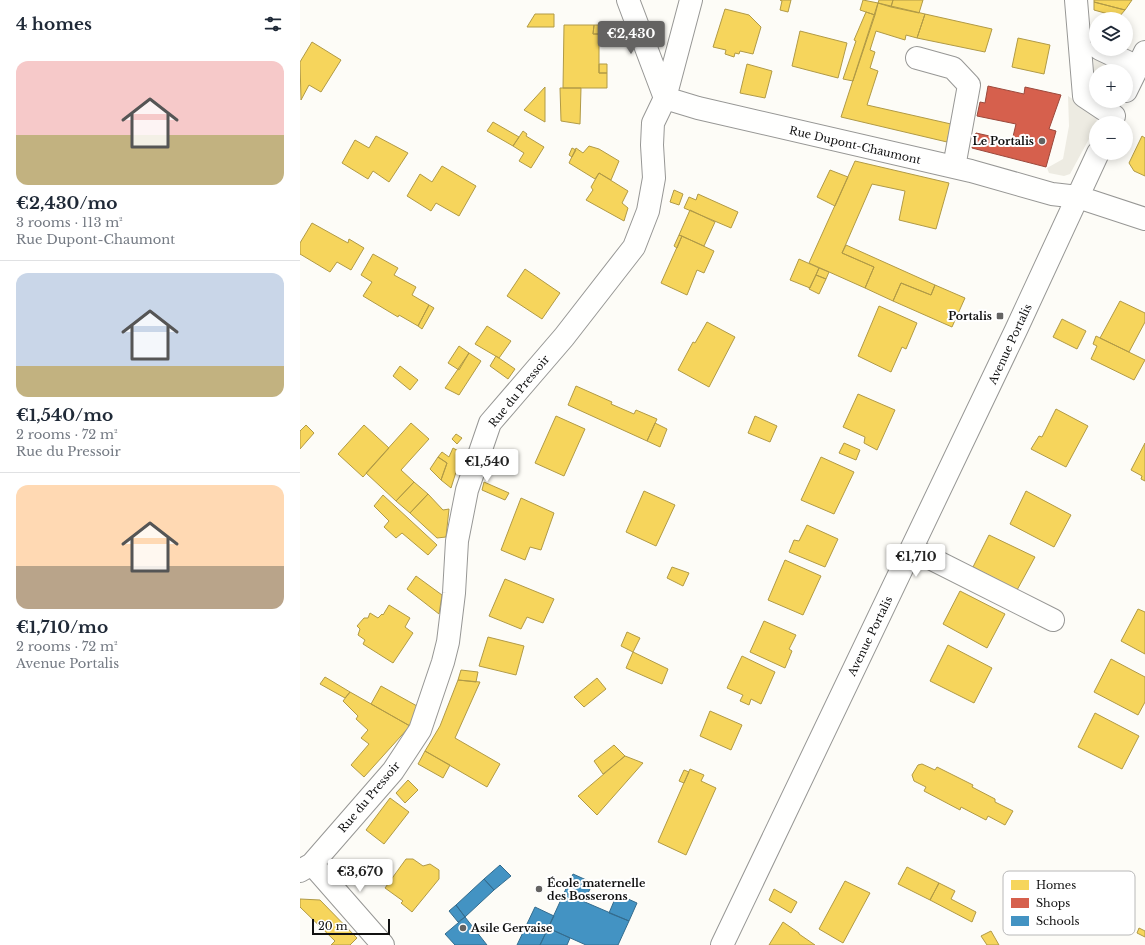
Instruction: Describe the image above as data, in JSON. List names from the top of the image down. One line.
{"streets":{"street":["Rue Dupont-Chaumont","Avenue Portalis","Rue du Pressoir"]},"crossings":[["Rue Dupont-Chaumont","Avenue Portalis"],["Rue Dupont-Chaumont","Rue du Pressoir"]],"places":{"other":["Le Portalis","École maternelle des Bosserons","Asile Gervaise"],"transit":["Portalis"]},"legend":["Homes","Shops","Schools"],"scale_bar":"20 m","page":{"heading":"4 homes","map_buttons":["+","−"],"price":["€2,430","€1,540","€1,710","€3,670"],"list":[{"name":"€2,430/mo","note":"3 rooms · 113 m² · Rue Dupont-Chaumont"},{"name":"€1,540/mo","note":"2 rooms · 72 m² · Rue du Pressoir"},{"name":"€1,710/mo","note":"2 rooms · 72 m² · Avenue Portalis"}],"scale":"20 m"}}
